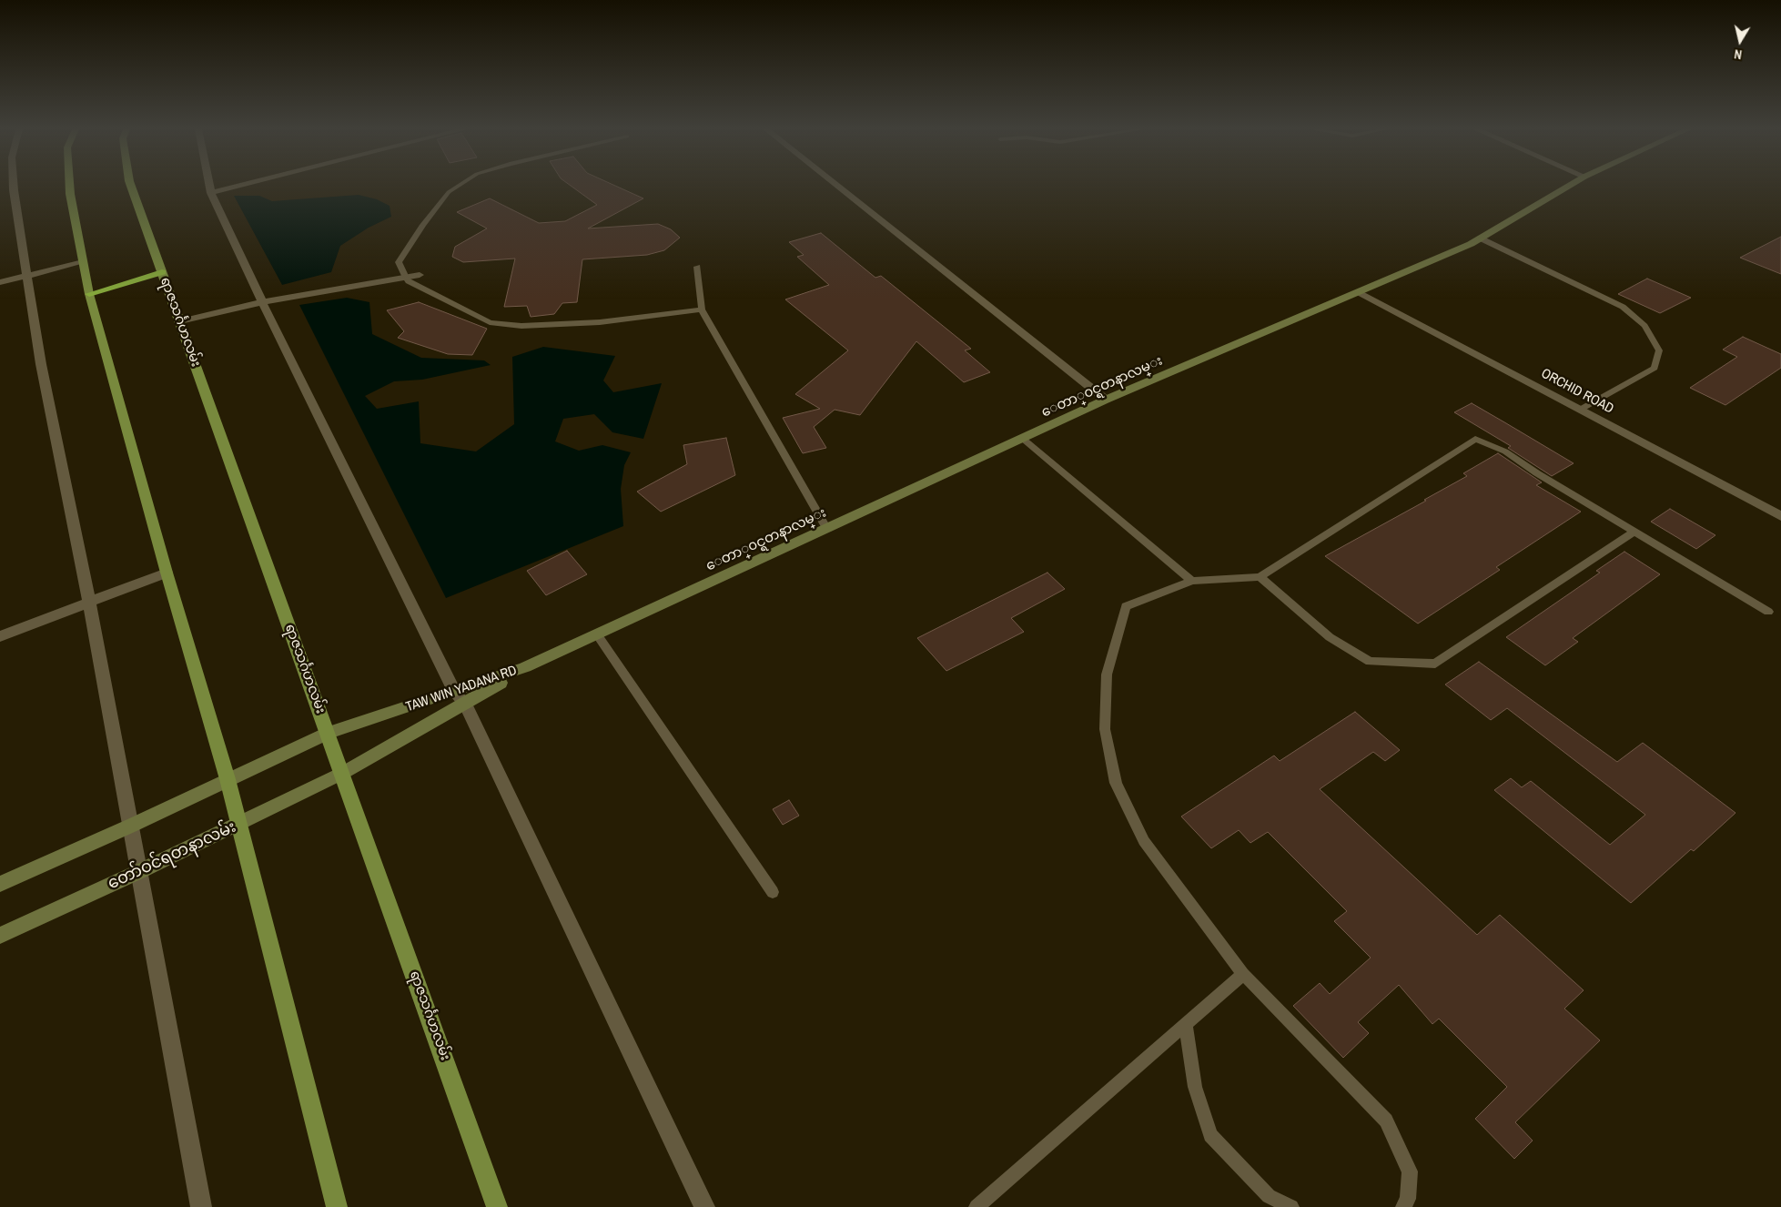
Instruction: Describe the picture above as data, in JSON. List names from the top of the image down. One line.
{"streets":{"main road":["ရာဇသင်္ဂဟလမ်း","ေတာ္၀င္ရတနာလမ္း","TAW WIN YADANA RD","တော်ဝင်ရတနာလမ်း"],"street":["ORCHID ROAD"]},"crossings":[["ရာဇသင်္ဂဟလမ်း","TAW WIN YADANA RD"],["ရာဇသင်္ဂဟလမ်း","တော်ဝင်ရတနာလမ်း"],["ေတာ္၀င္ရတနာလမ္း","ORCHID ROAD"],["ေတာ္၀င္ရတနာလမ္း","TAW WIN YADANA RD"],["TAW WIN YADANA RD","တော်ဝင်ရတနာလမ်း"]],"north":"bottom"}
